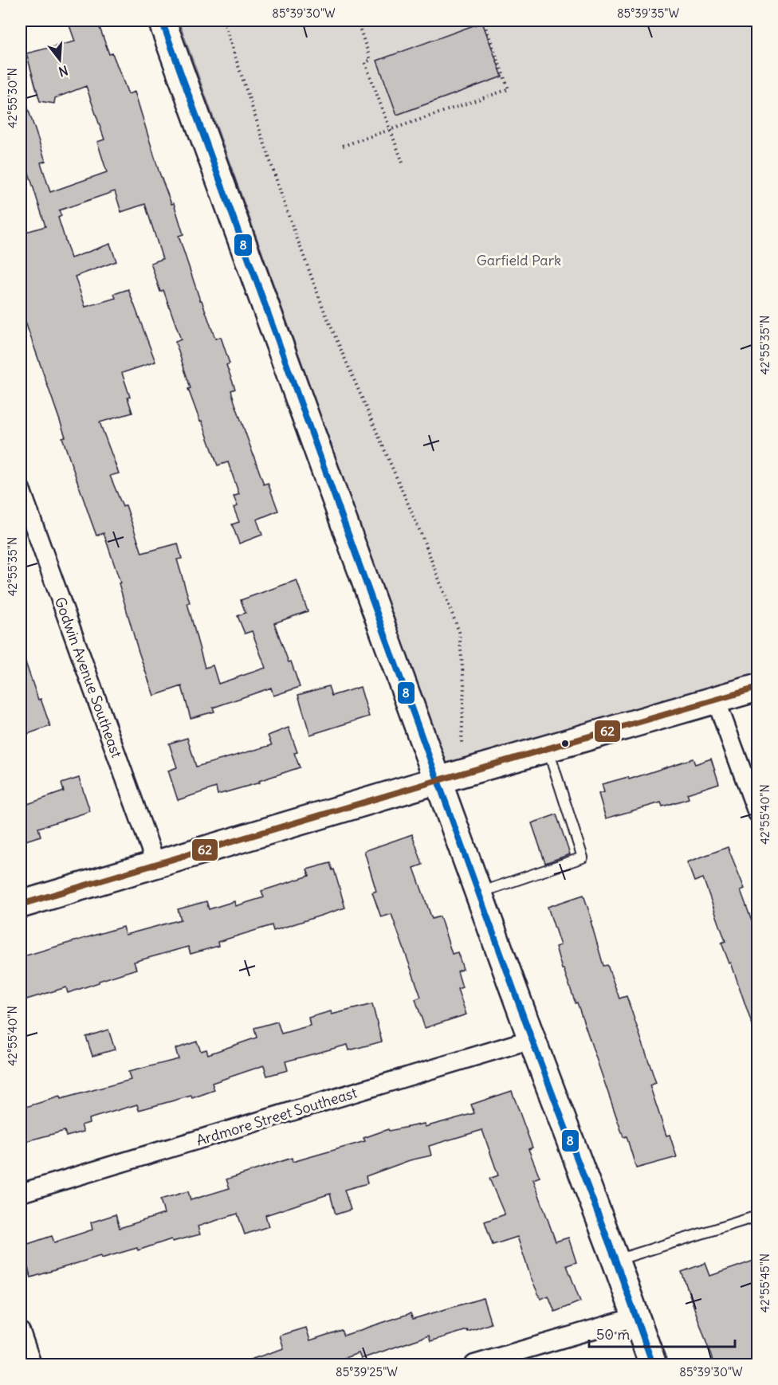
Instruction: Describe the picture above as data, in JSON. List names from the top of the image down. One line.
{"streets":{"street":["Godwin Avenue Southeast","Ardmore Street Southeast"]},"parks":["Garfield Park"],"lines":["transit line 8","transit line 62"],"scale_bar":"50 m","north":"bottom","coordinates":["85°39'30\"W","85°39'35\"W","42°55'30\"N","42°55'35\"N","42°55'40\"N","42°55'45\"N","85°39'25\"W"]}
